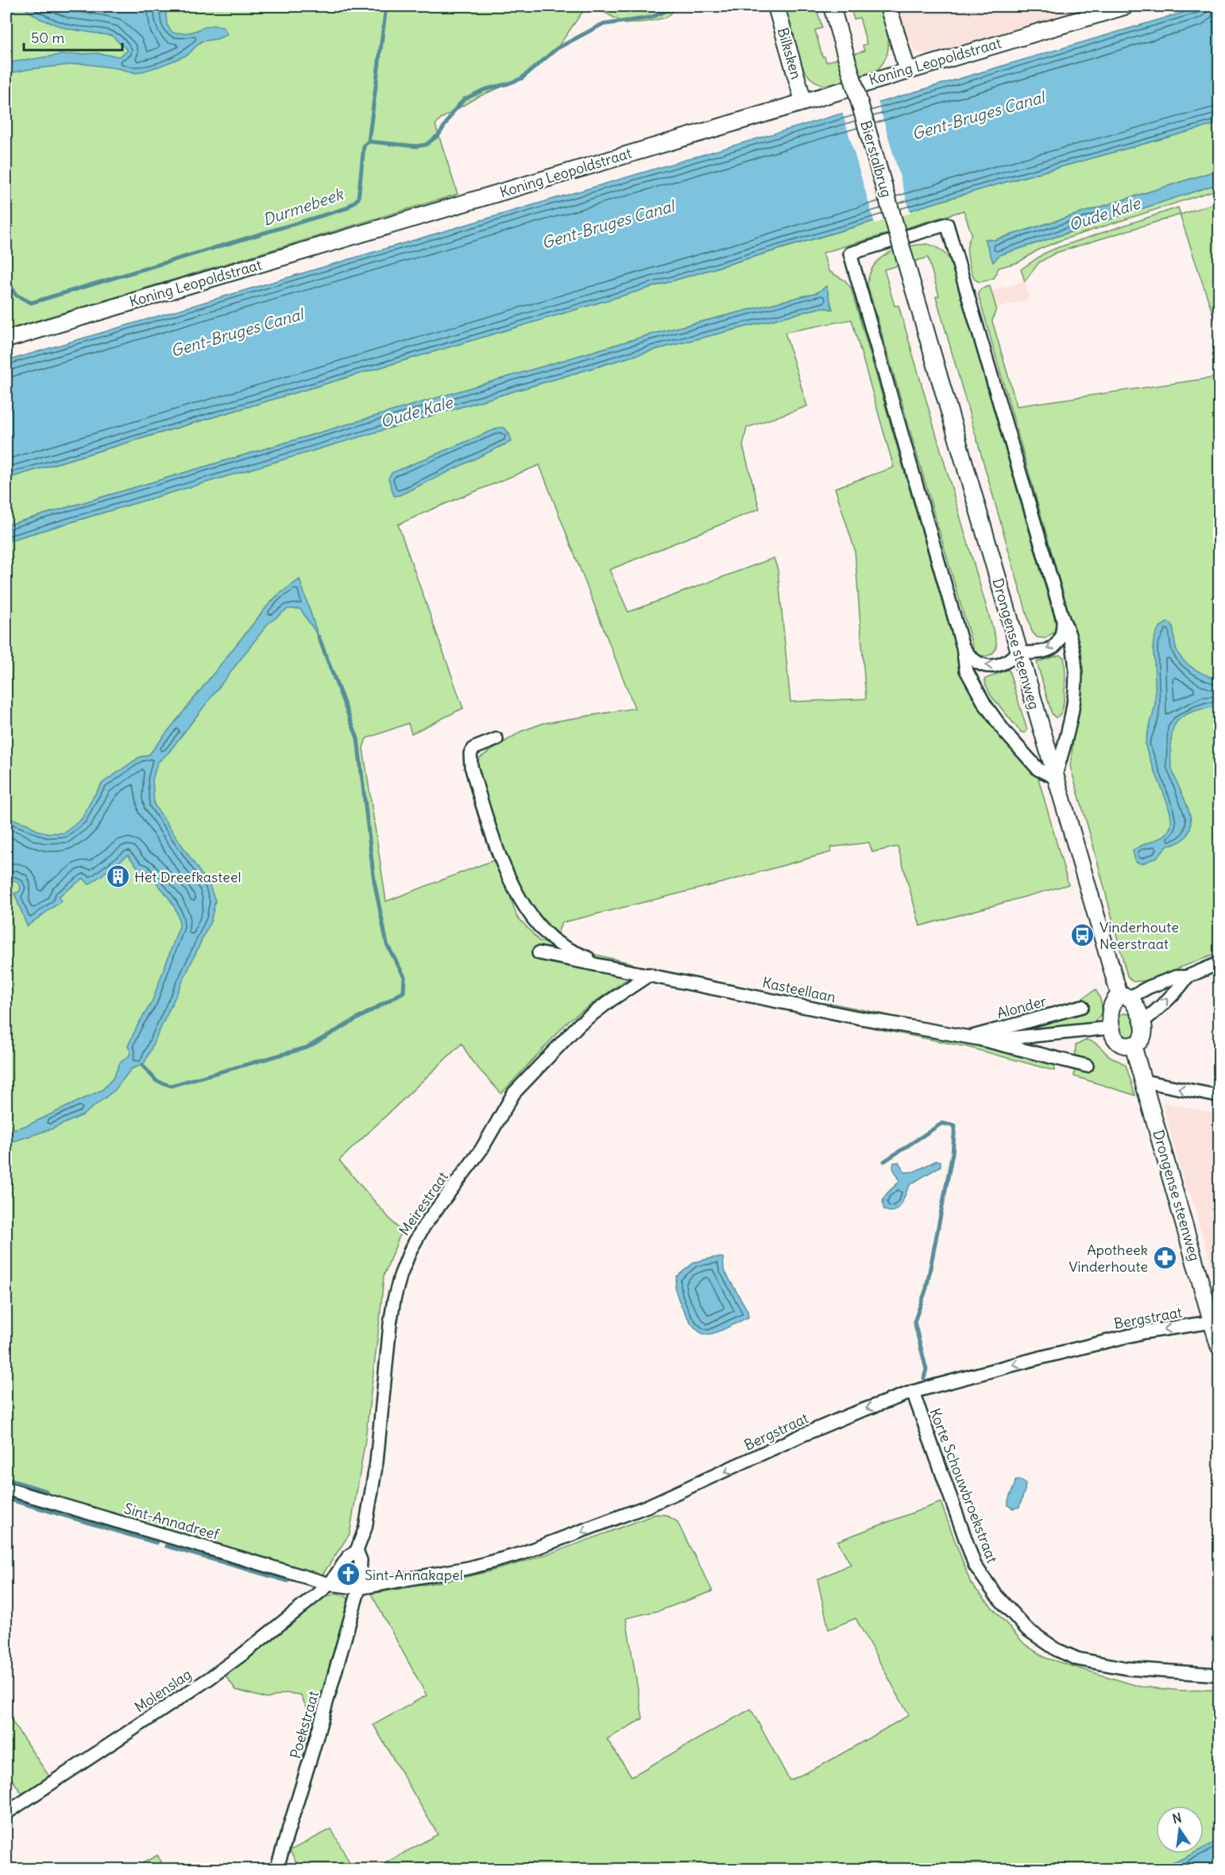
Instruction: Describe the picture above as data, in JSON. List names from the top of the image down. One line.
{"streets":{"street":["Bilksken","Koning Leopoldstraat","Bierstalbrug","Drongense steenweg","Kasteellaan","Alonder","Meirestraat","Bergstraat","Korte Schouwbroekstraat","Sint-Annadreef","Molenslag","Poekstraat"]},"crossings":[["Bilksken","Koning Leopoldstraat"],["Bierstalbrug","Drongense steenweg"],["Drongense steenweg","Kasteellaan"],["Drongense steenweg","Bergstraat"],["Kasteellaan","Alonder"],["Kasteellaan","Meirestraat"],["Meirestraat","Bergstraat"],["Meirestraat","Sint-Annadreef"],["Meirestraat","Molenslag"],["Meirestraat","Poekstraat"],["Bergstraat","Korte Schouwbroekstraat"],["Bergstraat","Sint-Annadreef"],["Bergstraat","Molenslag"],["Bergstraat","Poekstraat"],["Sint-Annadreef","Molenslag"]],"one_way":["Bergstraat"],"water":["Gent-Bruges Canal","Durmebeek","Oude Kale"],"places":{"building":["Het Dreefkasteel"],"bus stop":["Vinderhoute Neerstraat"],"pharmacy":["Apotheek Vinderhoute"],"church":["Sint-Annakapel"]},"scale_bar":"50 m","north":"top"}
